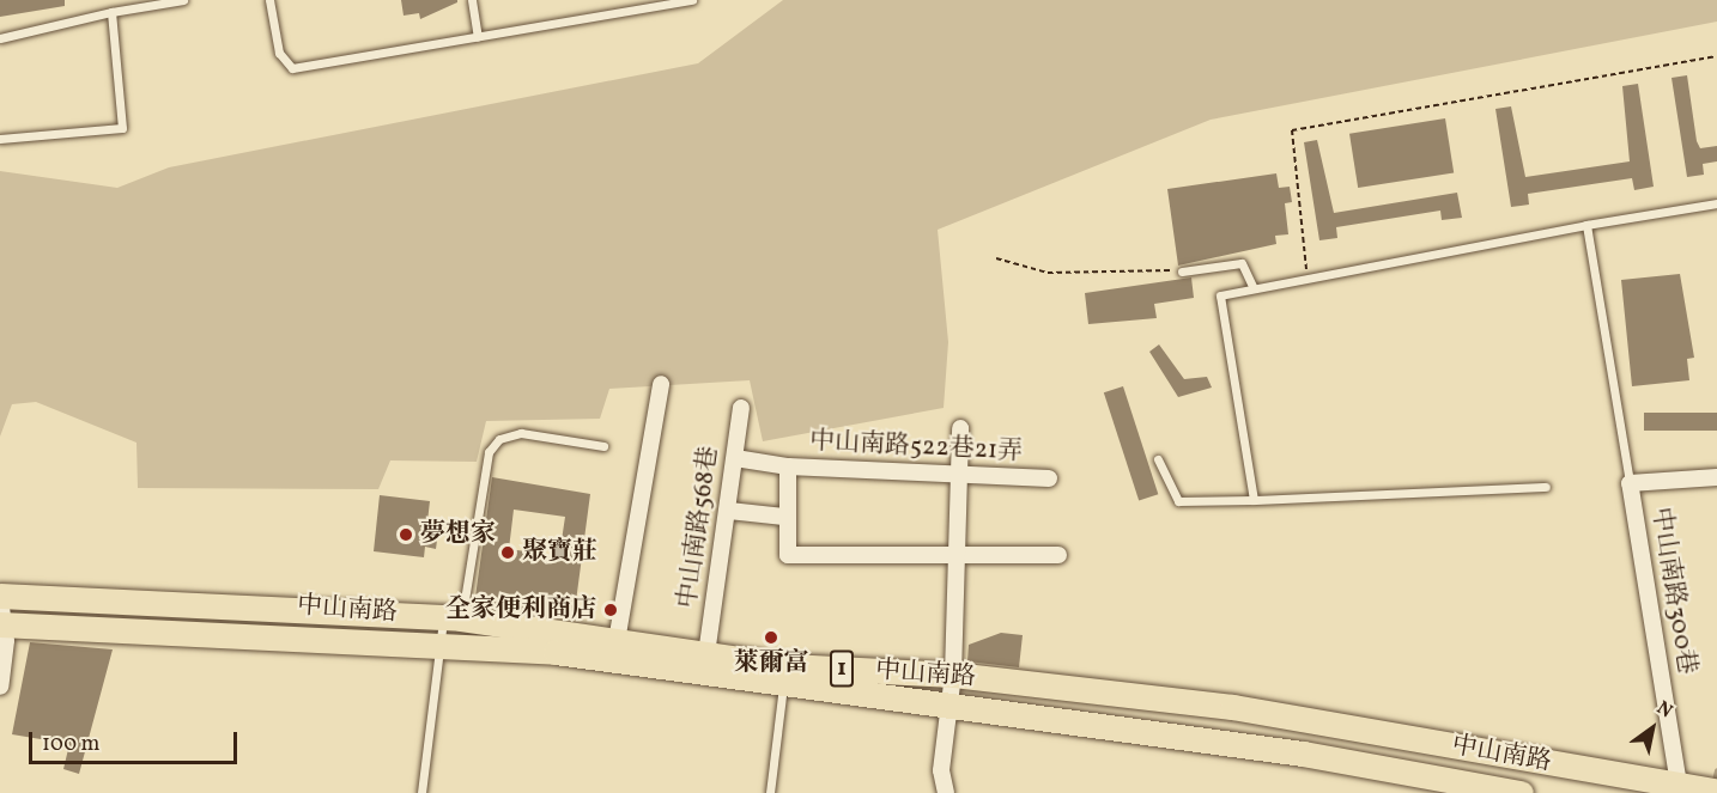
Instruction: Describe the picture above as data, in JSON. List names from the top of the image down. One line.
{"streets":{"main road":["中山南路","1"],"street":["中山南路522巷21弄","中山南路568巷","中山南路300巷"]},"crossings":[["中山南路568巷","中山南路"],["中山南路300巷","中山南路"]],"places":["夢想家","聚寶莊","全家便利商店","萊爾富"],"scale_bar":"100 m","north":"top right"}
